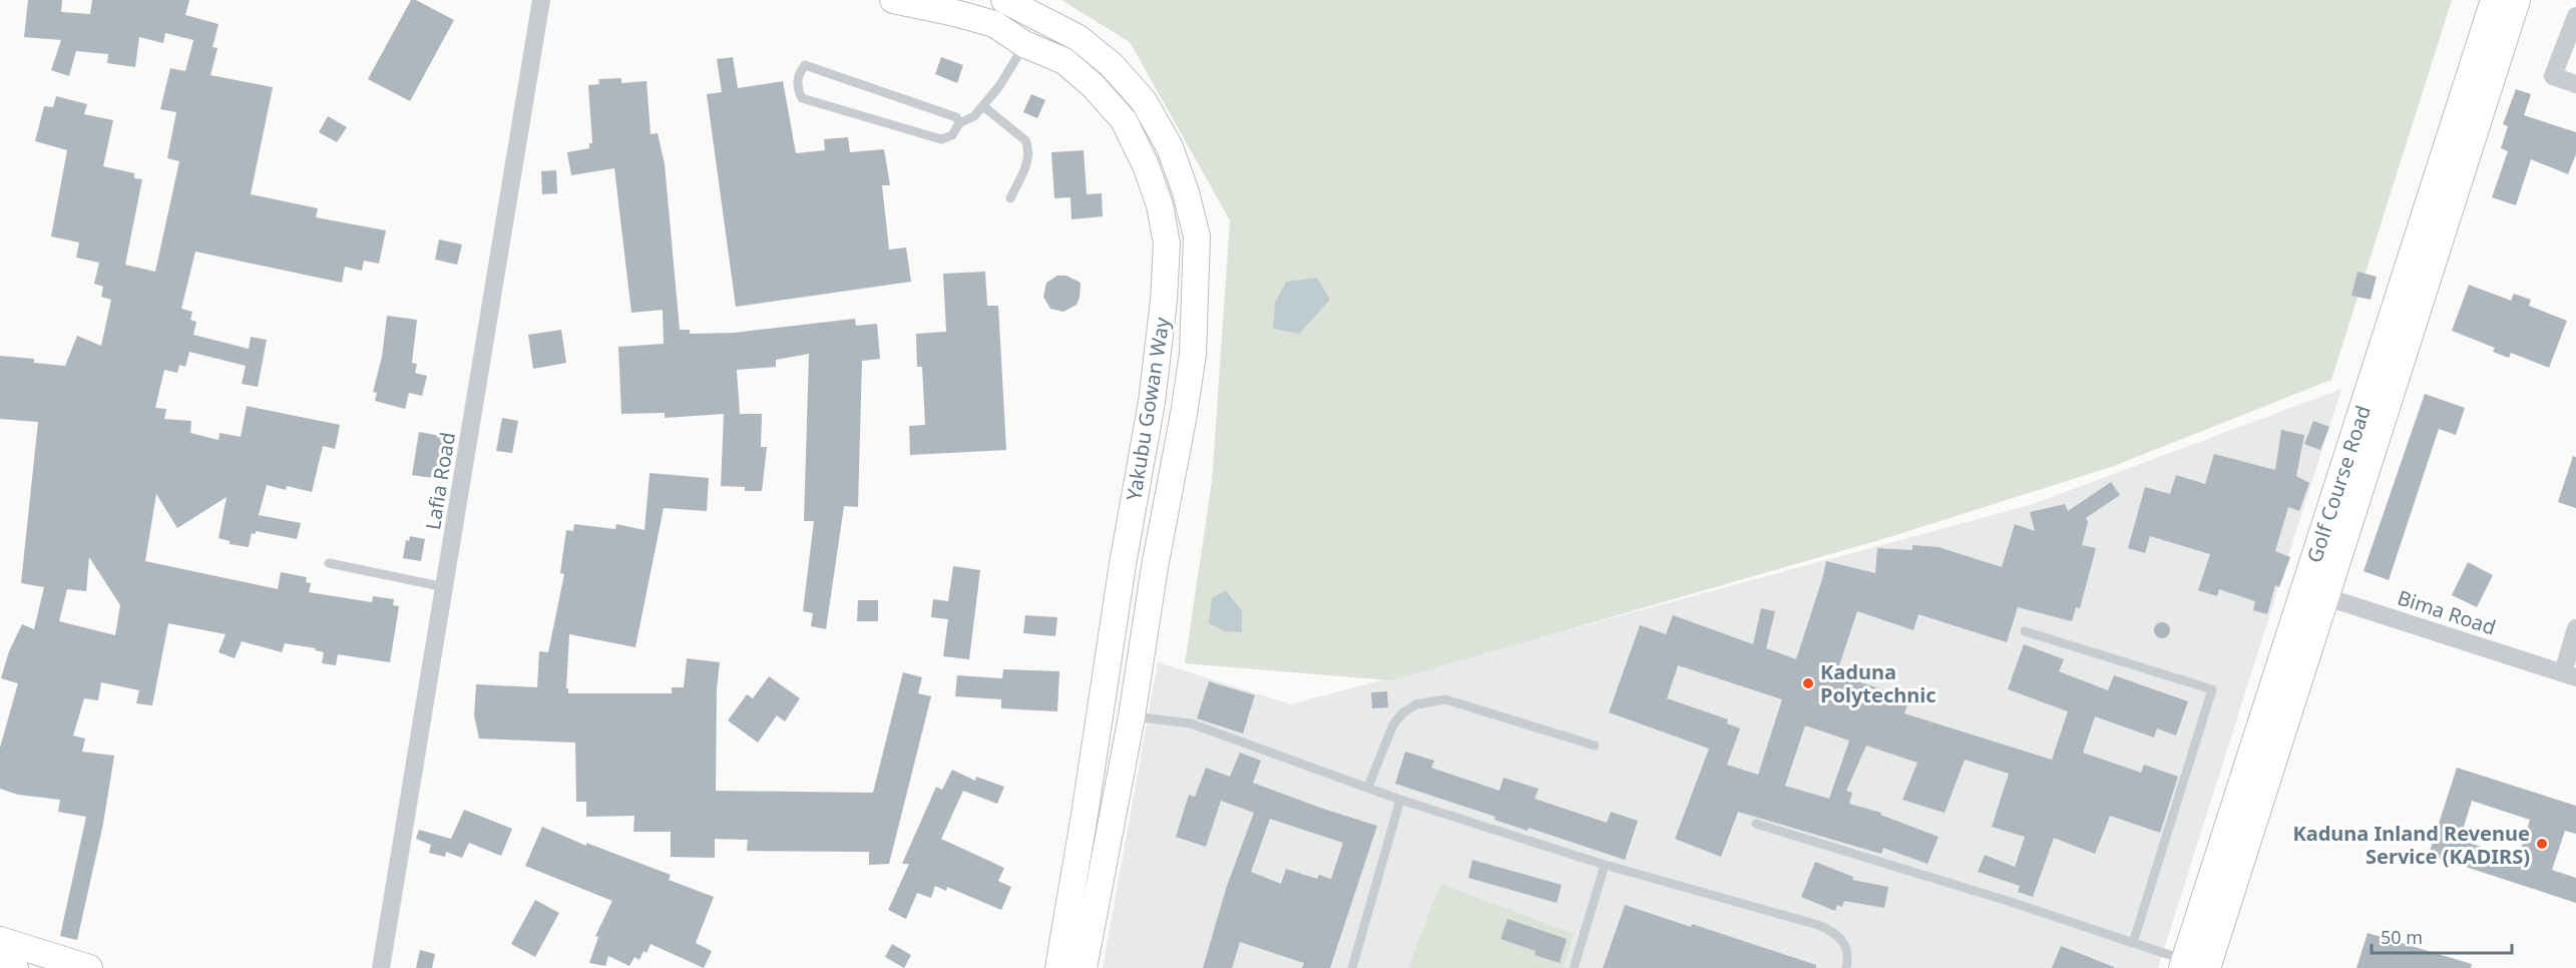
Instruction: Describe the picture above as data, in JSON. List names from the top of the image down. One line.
{"streets":{"street":["Yakubu Gowan Way","Lafia Road","Golf Course Road","Bima Road"]},"crossings":[["Golf Course Road","Bima Road"]],"places":["Kaduna Polytechnic","Kaduna Inland Revenue Service (KADIRS)"],"scale_bar":"50 m"}
